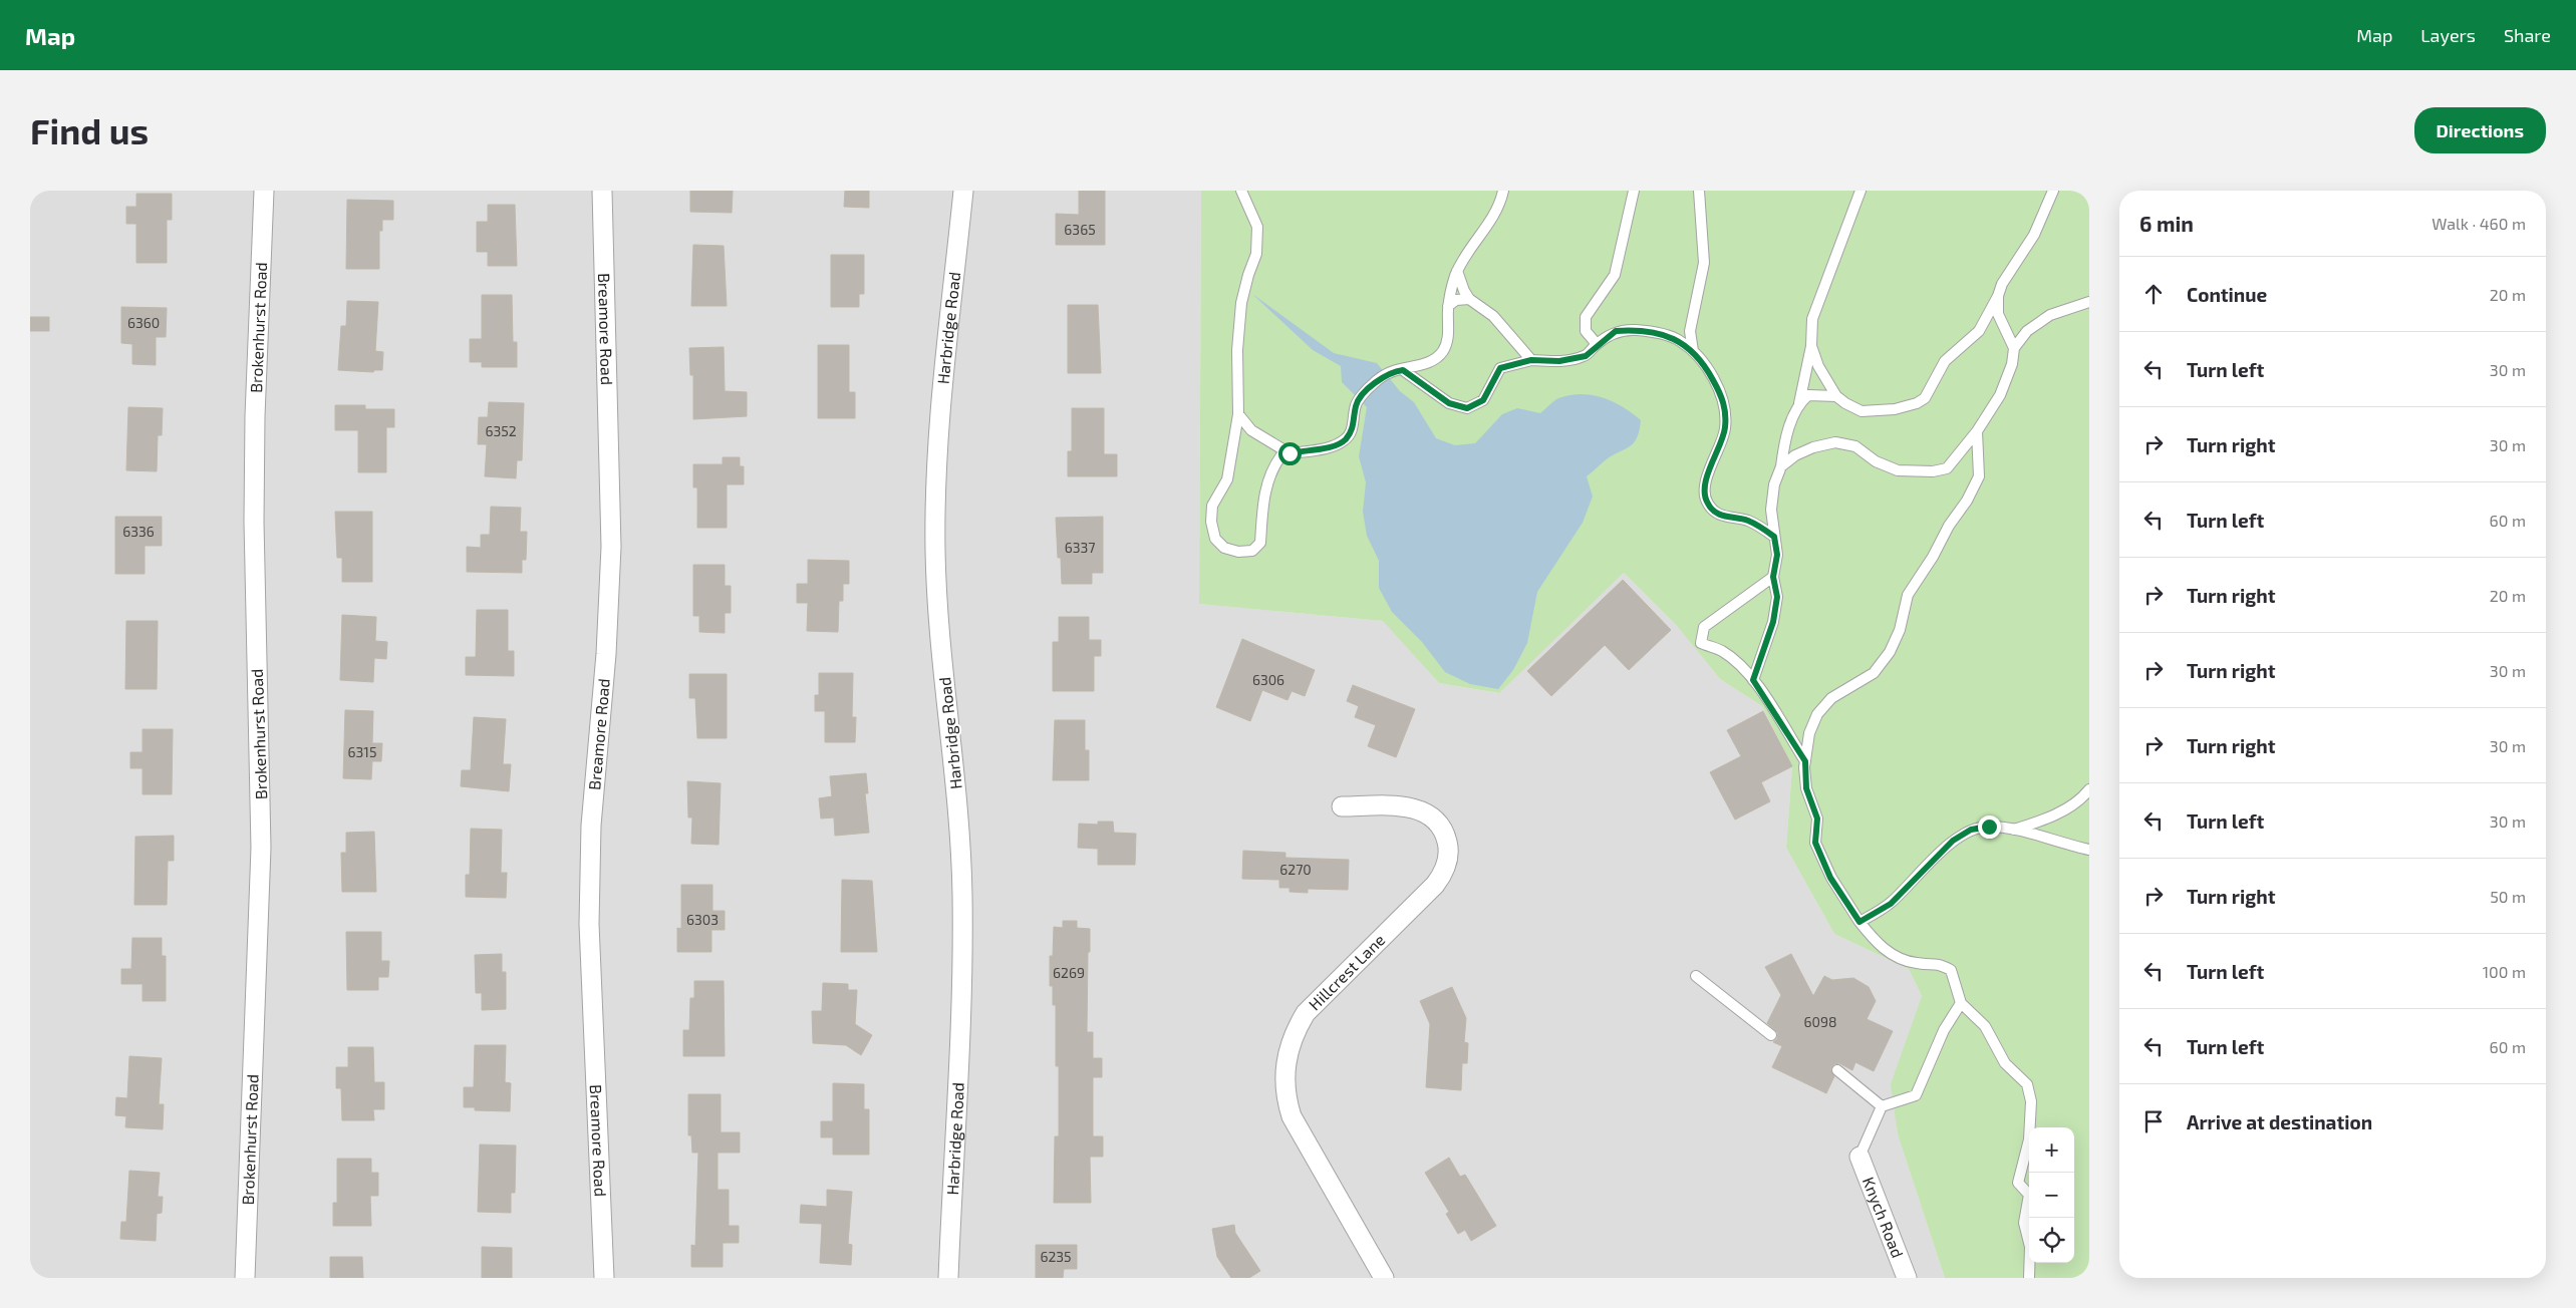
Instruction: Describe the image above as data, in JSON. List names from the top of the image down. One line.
{"streets":{"street":["Brokenhurst Road","Breamore Road","Harbridge Road","Hillcrest Lane","Knych Road"]},"house_numbers":["6365","6360","6352","6336","6337","6306","6315","6270","6303","6269","6098","6235"],"page":{"header":"Map","nav":["Map","Layers","Share"],"buttons":"Directions","title":"Find us","heading":["6 min","Walk · 460 m"],"list":[["Continue","20 m"],["Turn left","30 m"],["Turn right","30 m"],["Turn left","60 m"],["Turn right","20 m"],["Turn right","30 m"],["Turn right","30 m"],["Turn left","30 m"],["Turn right","50 m"],["Turn left","100 m"],["Turn left","60 m"],"Arrive at destination"],"map_buttons":["+","−"]}}
